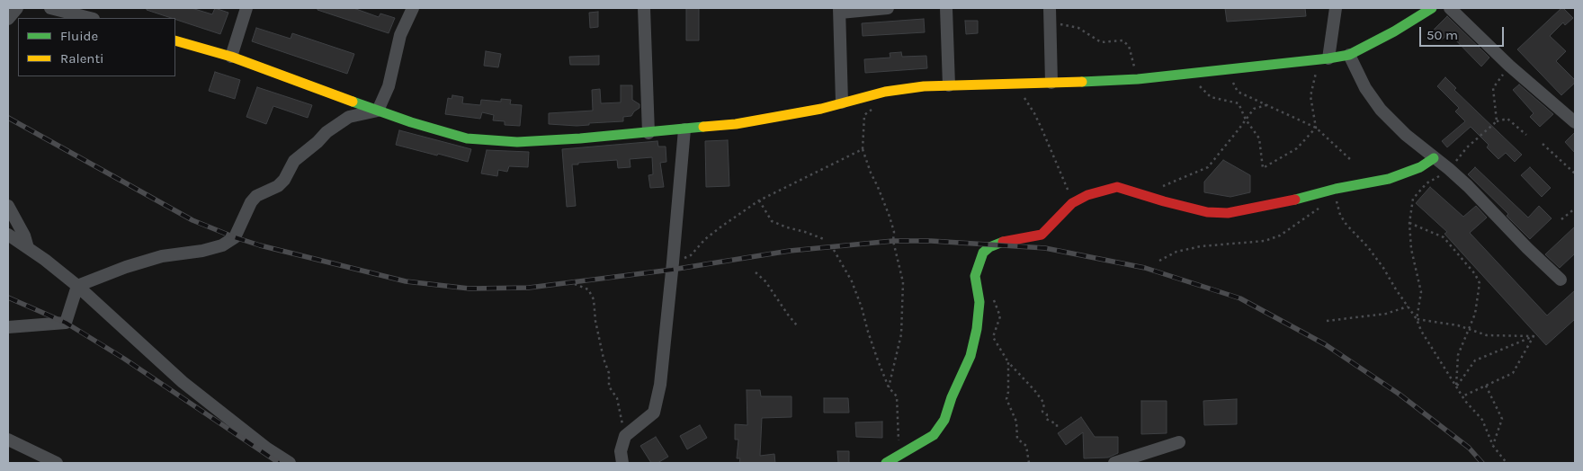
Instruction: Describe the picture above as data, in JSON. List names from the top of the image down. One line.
{"legend":["Fluide","Ralenti"],"scale_bar":"50 m"}
